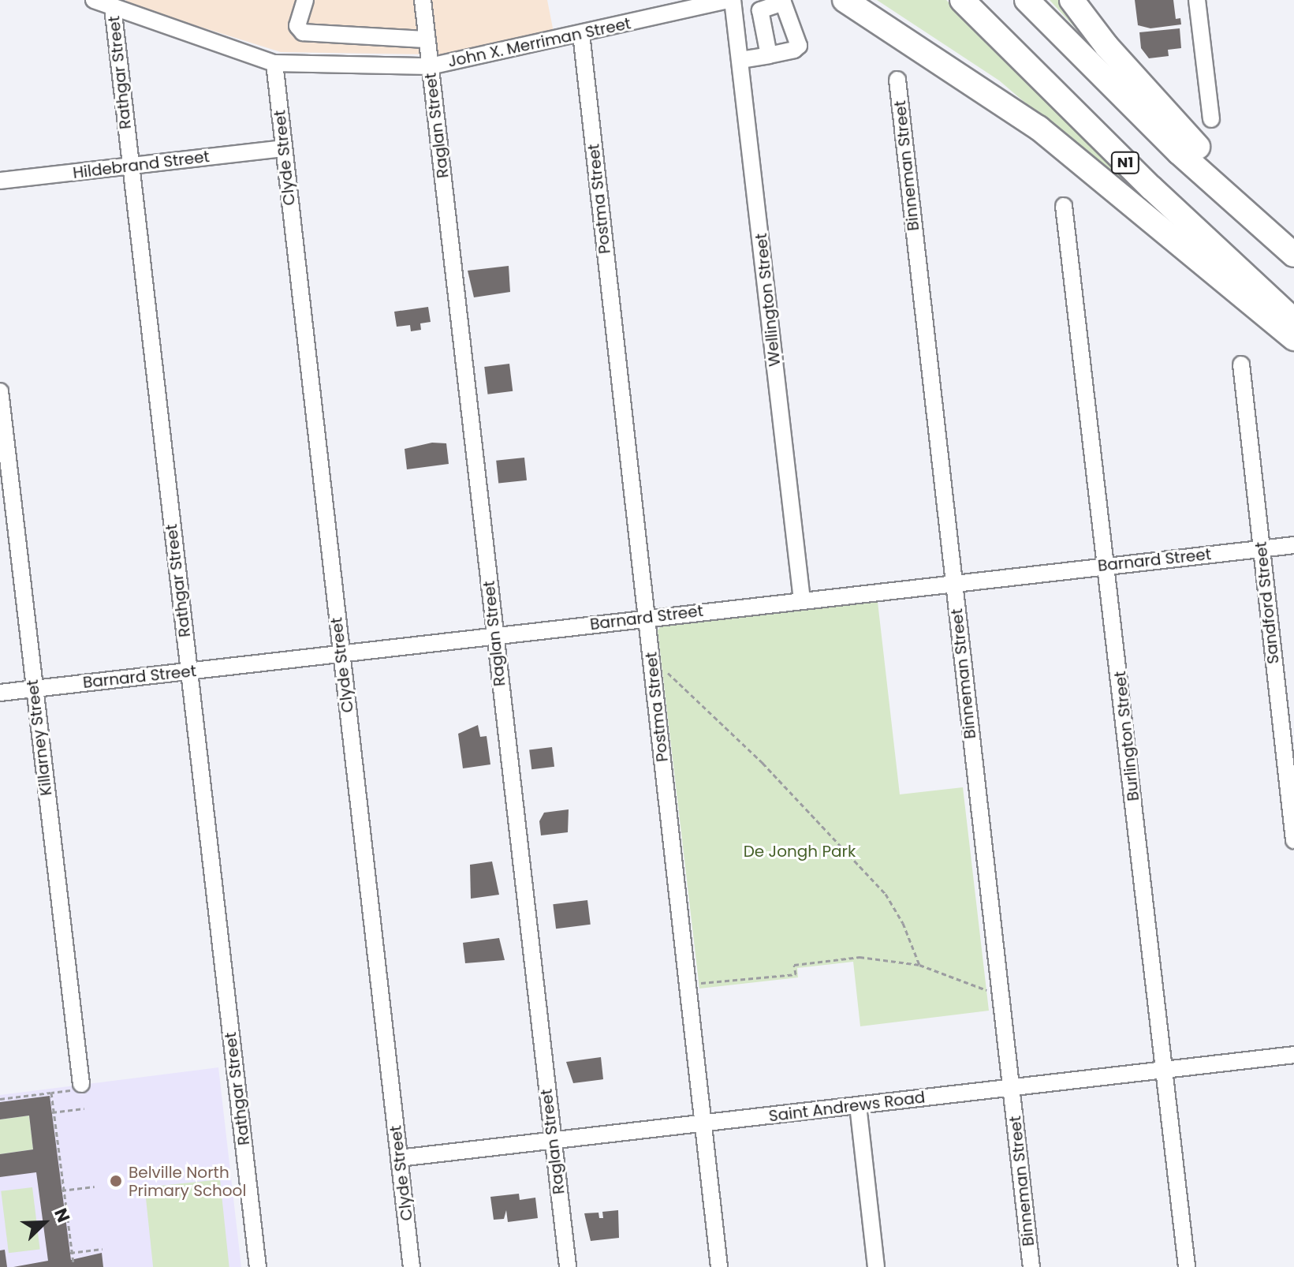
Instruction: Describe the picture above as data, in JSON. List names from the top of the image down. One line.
{"streets":{"highway":["N1"],"street":["John X. Merriman Street","Rathgar Street","Raglan Street","Clyde Street","Hildebrand Street","Binneman Street","Postma Street","Wellington Street","Barnard Street","Sandford Street","Burlington Street","Killarney Street","Saint Andrews Road"]},"crossings":[["John X. Merriman Street","Rathgar Street"],["John X. Merriman Street","Raglan Street"],["John X. Merriman Street","Clyde Street"],["John X. Merriman Street","Postma Street"],["John X. Merriman Street","Wellington Street"],["Rathgar Street","Hildebrand Street"],["Rathgar Street","Barnard Street"],["Raglan Street","Barnard Street"],["Raglan Street","Saint Andrews Road"],["Clyde Street","Hildebrand Street"],["Clyde Street","Barnard Street"],["Clyde Street","Saint Andrews Road"],["Binneman Street","Barnard Street"],["Binneman Street","Saint Andrews Road"],["Postma Street","Barnard Street"],["Postma Street","Saint Andrews Road"],["Wellington Street","Barnard Street"],["Barnard Street","Sandford Street"],["Barnard Street","Burlington Street"],["Barnard Street","Killarney Street"],["Burlington Street","Saint Andrews Road"]],"parks":["De Jongh Park"],"places":["Belville North Primary School"],"north":"top right"}
